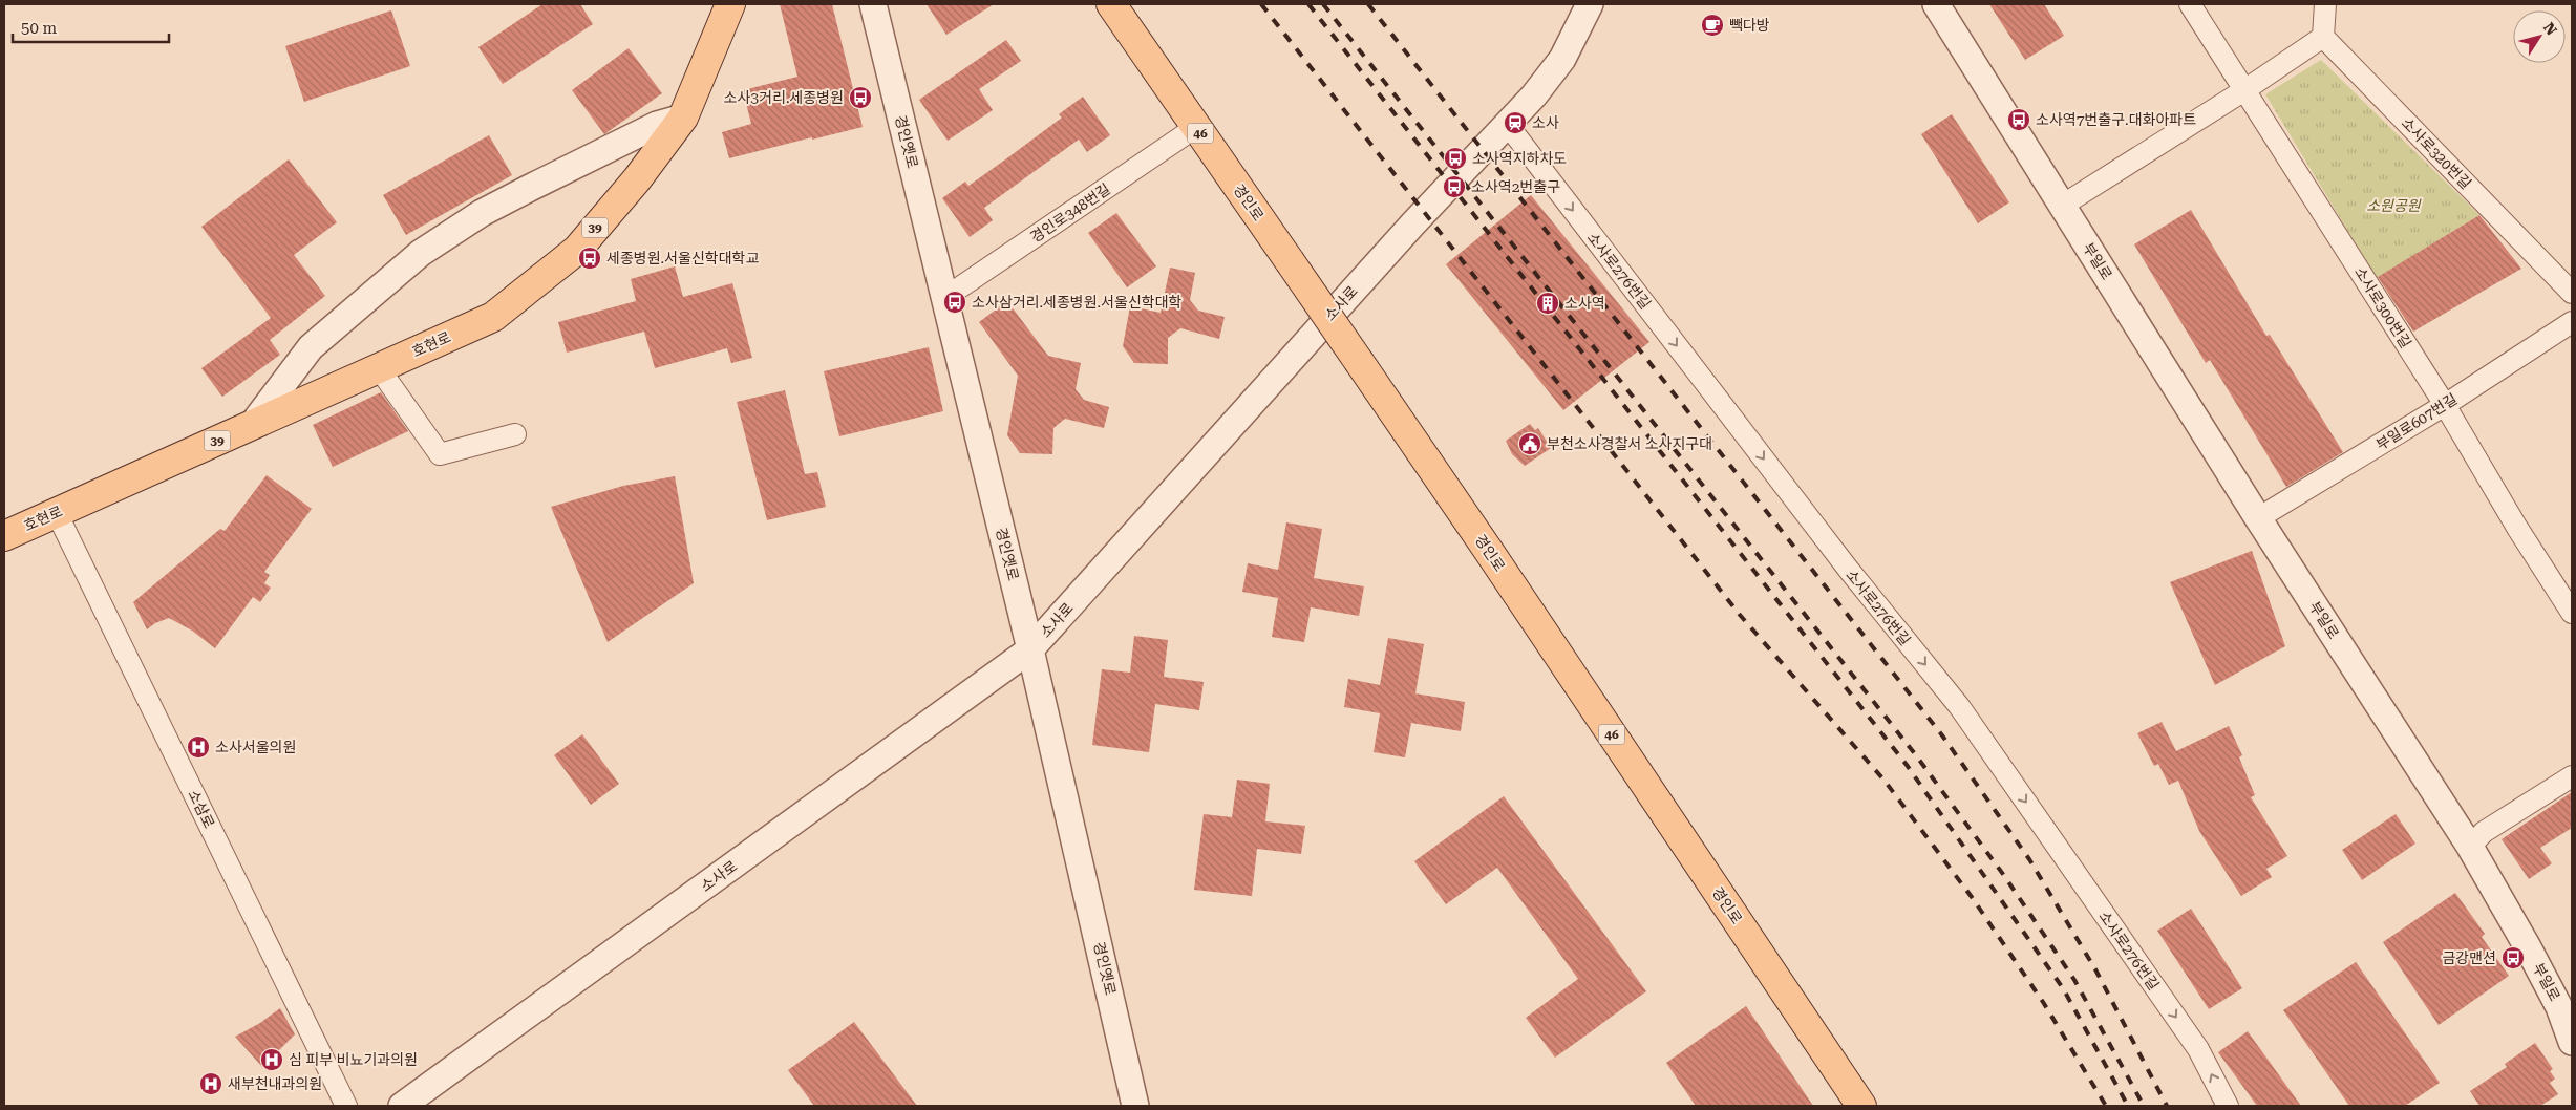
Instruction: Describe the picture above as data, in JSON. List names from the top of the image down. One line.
{"streets":{"main road":["46","경인로","39","호현로"],"street":["경인옛로","소사로320번길","경인로348번길","부일로","소사로276번길","소사로","소사로300번길","부일로607번길","소삼로"]},"crossings":[["경인옛로","경인로348번길"],["경인옛로","소사로"],["경인로","경인로348번길"],["부일로","부일로607번길"],["소사로276번길","소사로"],["소사로300번길","부일로607번길"],["호현로","소삼로"]],"parks":["소원공원"],"places":{"cafe":["빽다방"],"bus stop":["소사3거리.세종병원","소사역7번출구.대화아파트","소사역지하차도","소사역2번출구","세종병원.서울신학대학교","소사삼거리.세종병원.서울신학대학","금강맨션"],"station":["소사"],"building":["소사역"],"public building":["부천소사경찰서 소사지구대"],"hospital":["소사서울의원","심 피부 비뇨기과의원","새부천내과의원"]},"scale_bar":"50 m","north":"top right"}
